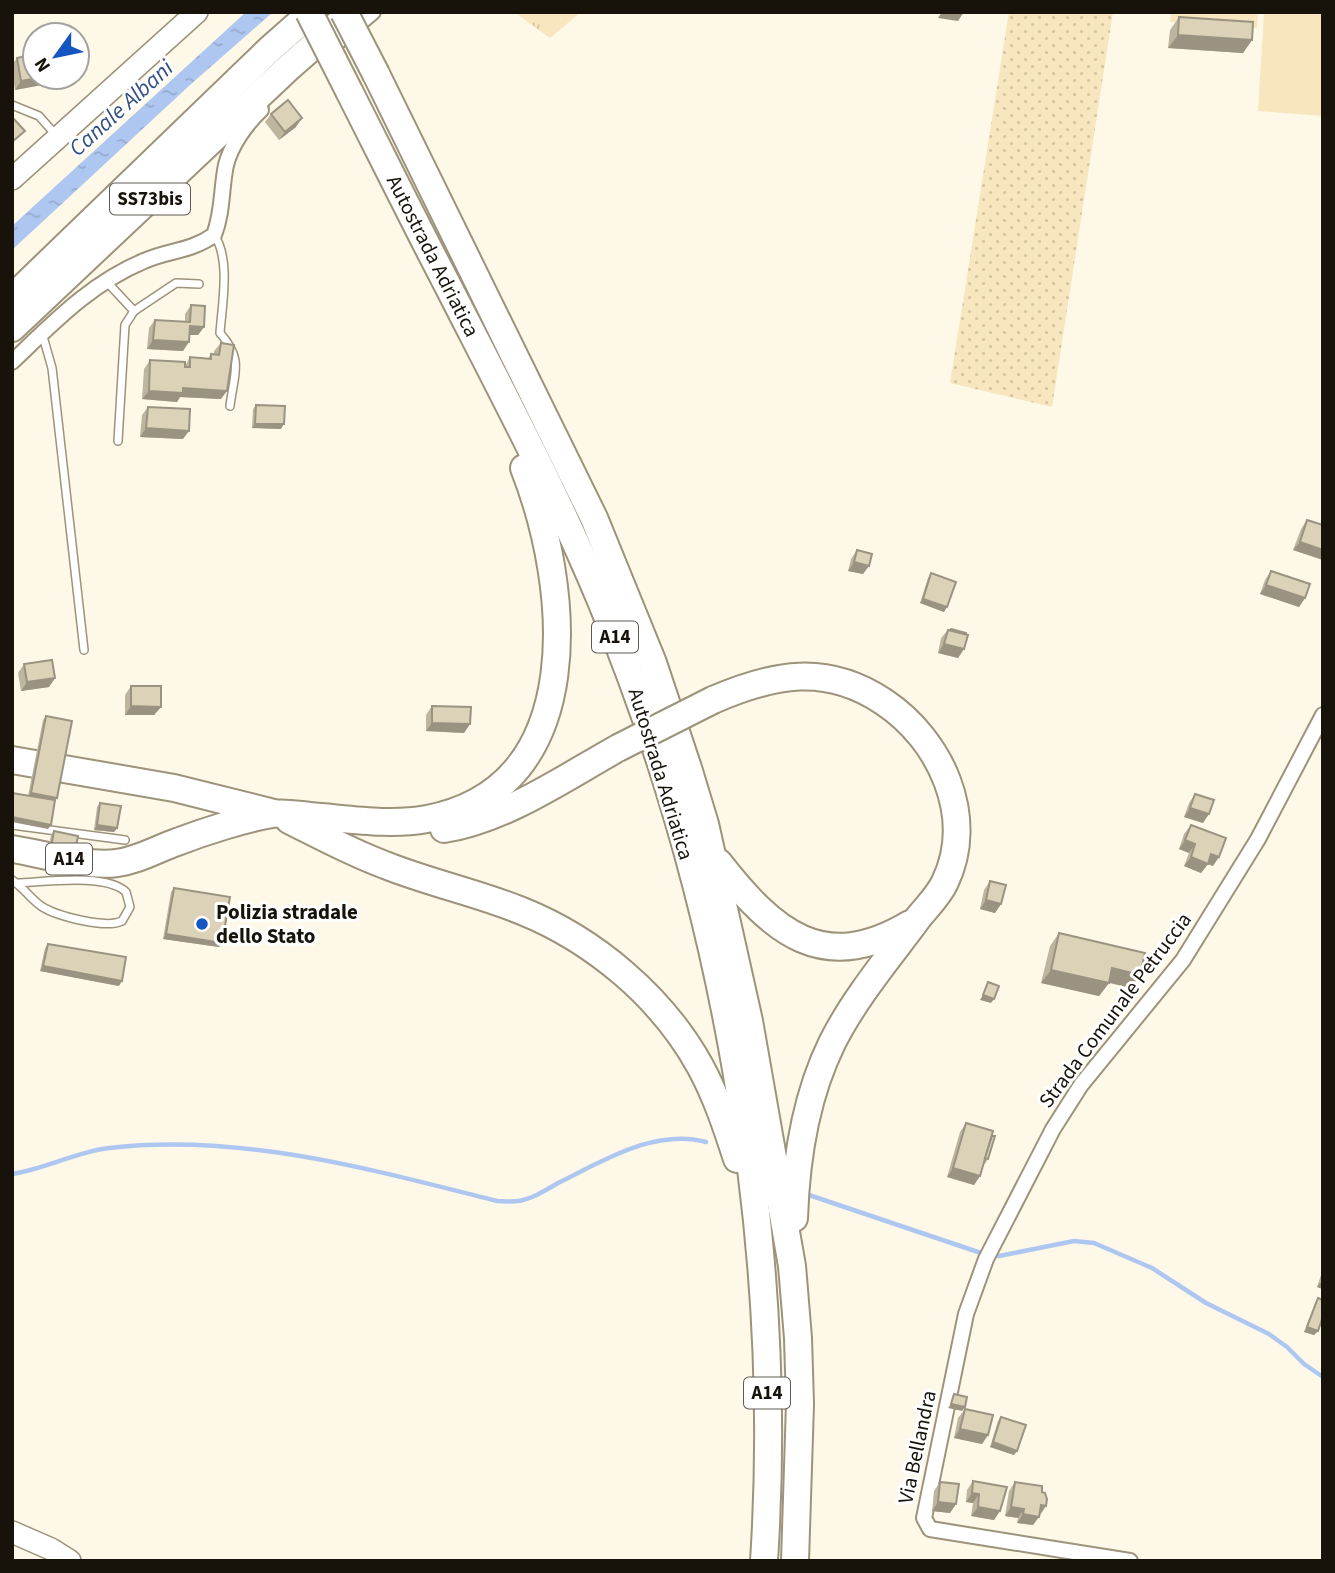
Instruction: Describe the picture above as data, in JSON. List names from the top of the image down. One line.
{"streets":{"highway":["SS73bis","Autostrada Adriatica","A14"],"street":["Strada Comunale Petruccia","Via Bellandra"]},"crossings":[["SS73bis","Autostrada Adriatica"],["Autostrada Adriatica","A14"],["Strada Comunale Petruccia","Via Bellandra"]],"water":["Canale Albani"],"places":["Polizia stradale dello Stato"],"north":"bottom left"}
